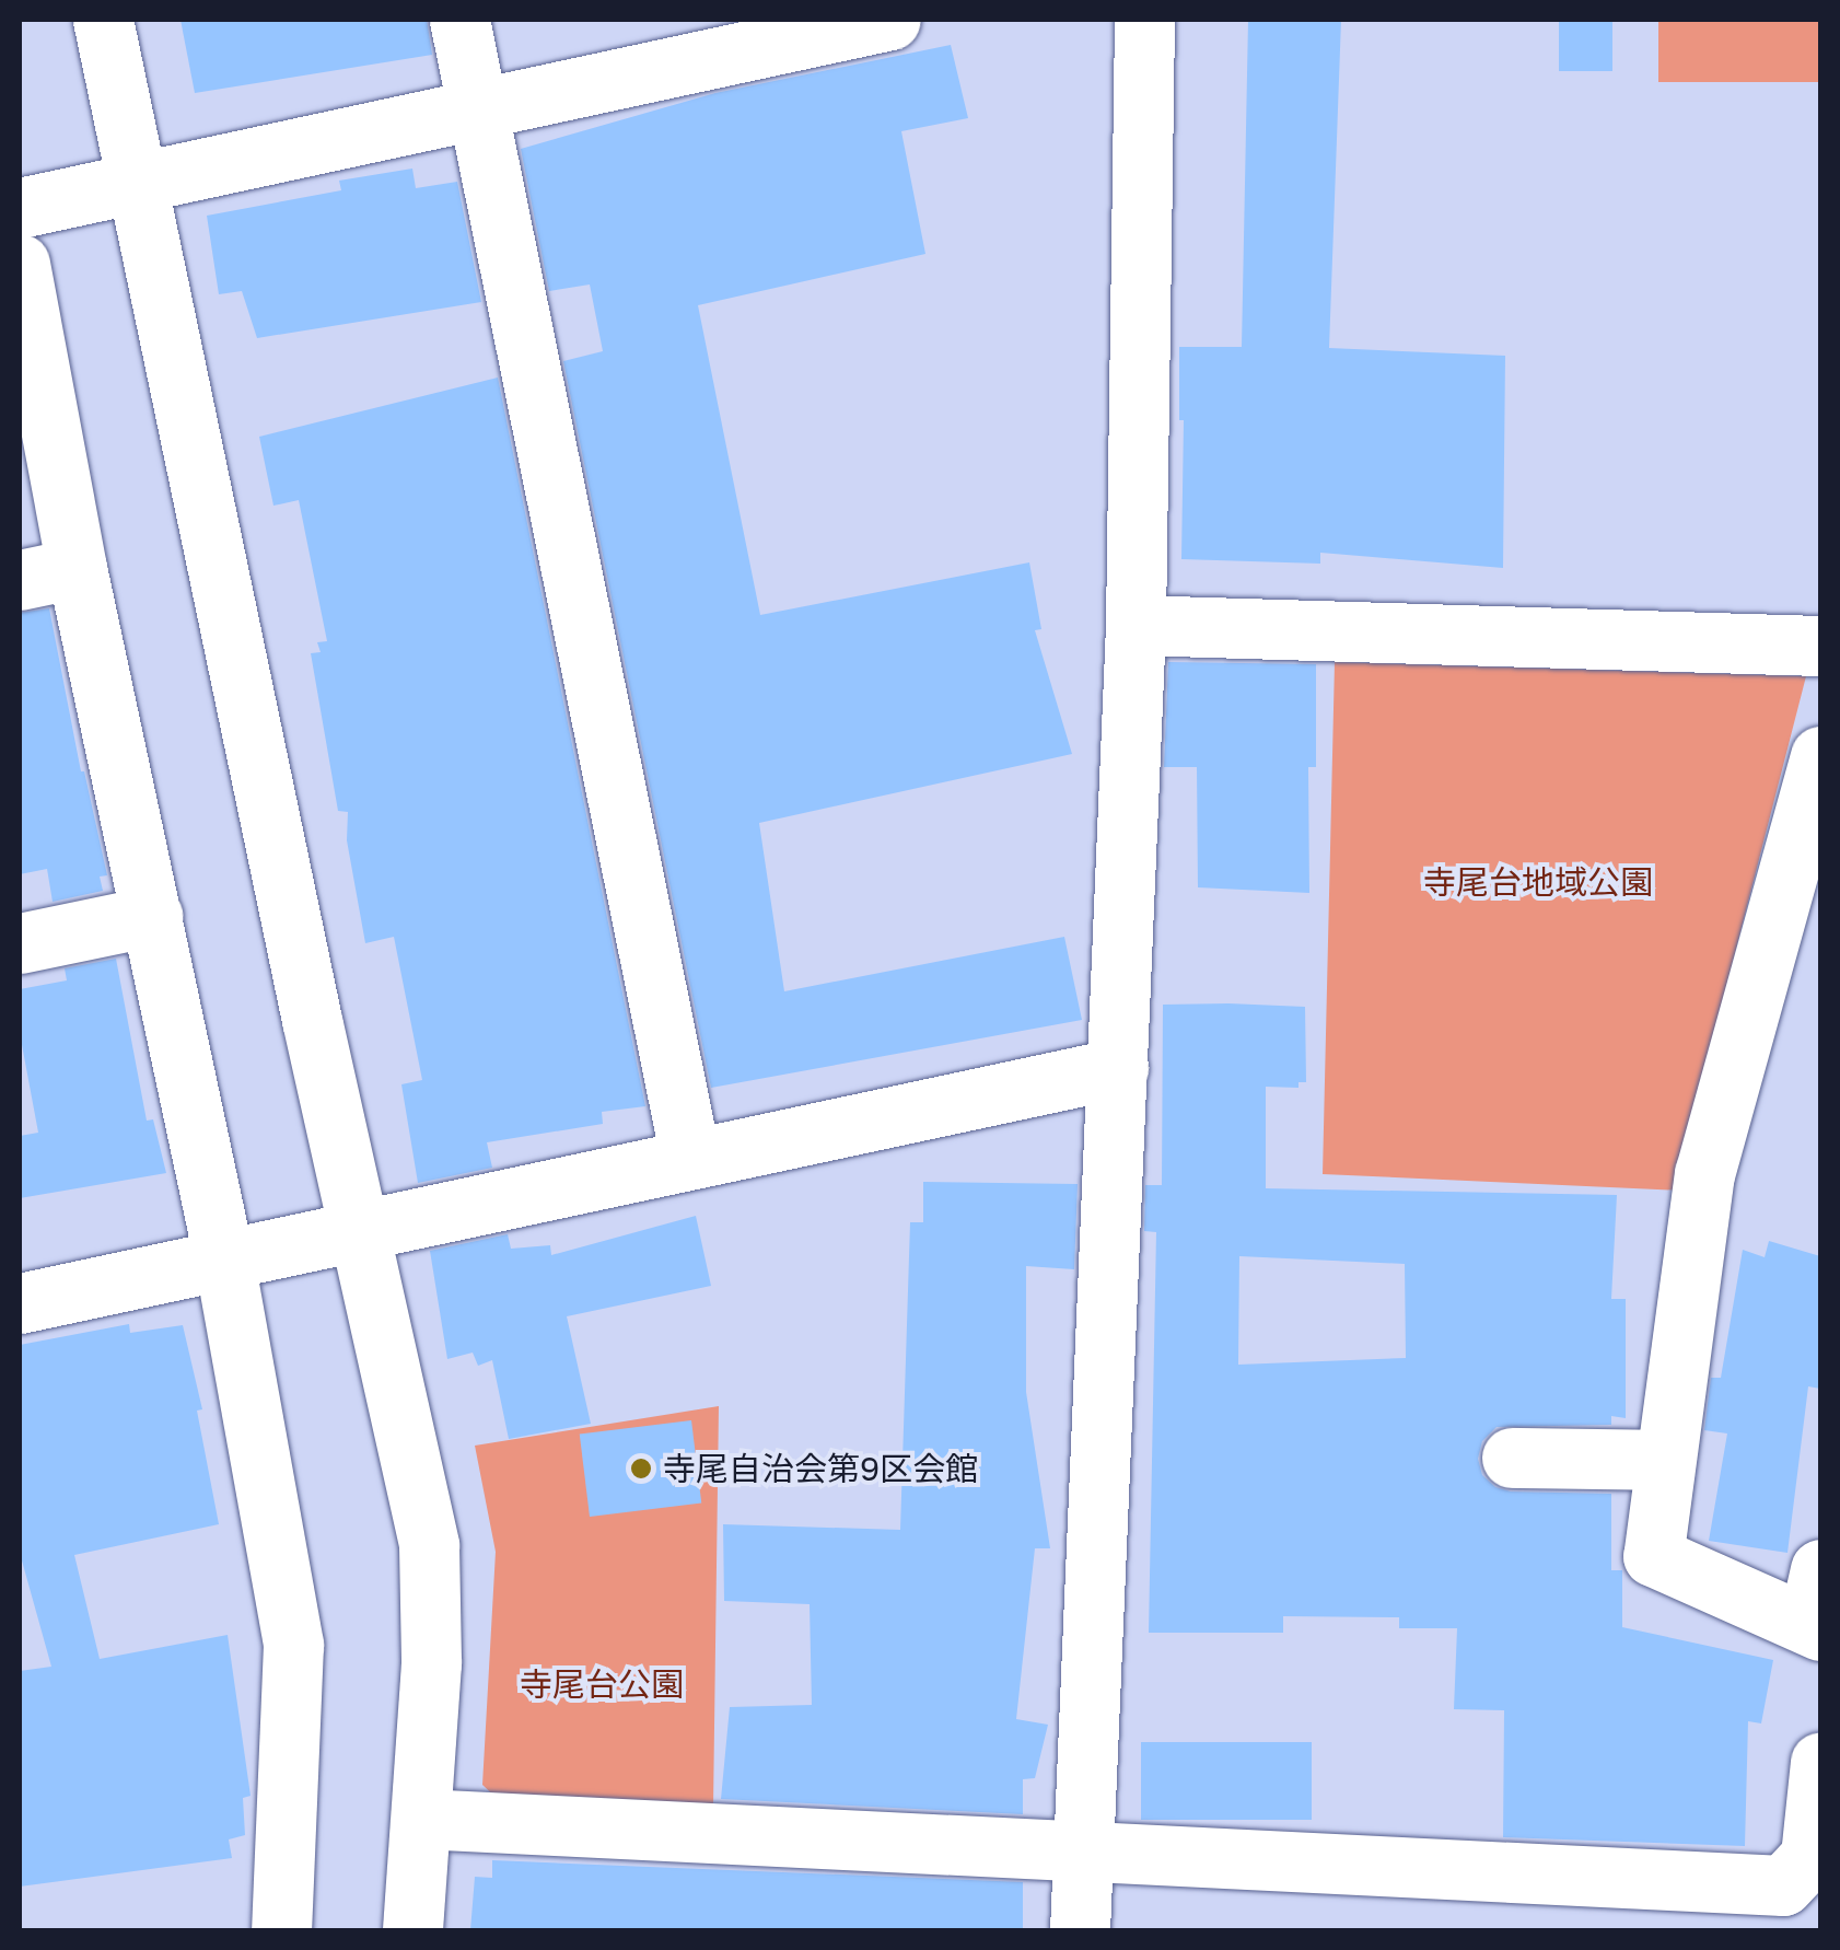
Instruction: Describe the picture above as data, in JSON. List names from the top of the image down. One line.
{"parks":["寺尾台地域公園","寺尾台公園"],"places":["寺尾自治会第9区会館"]}
